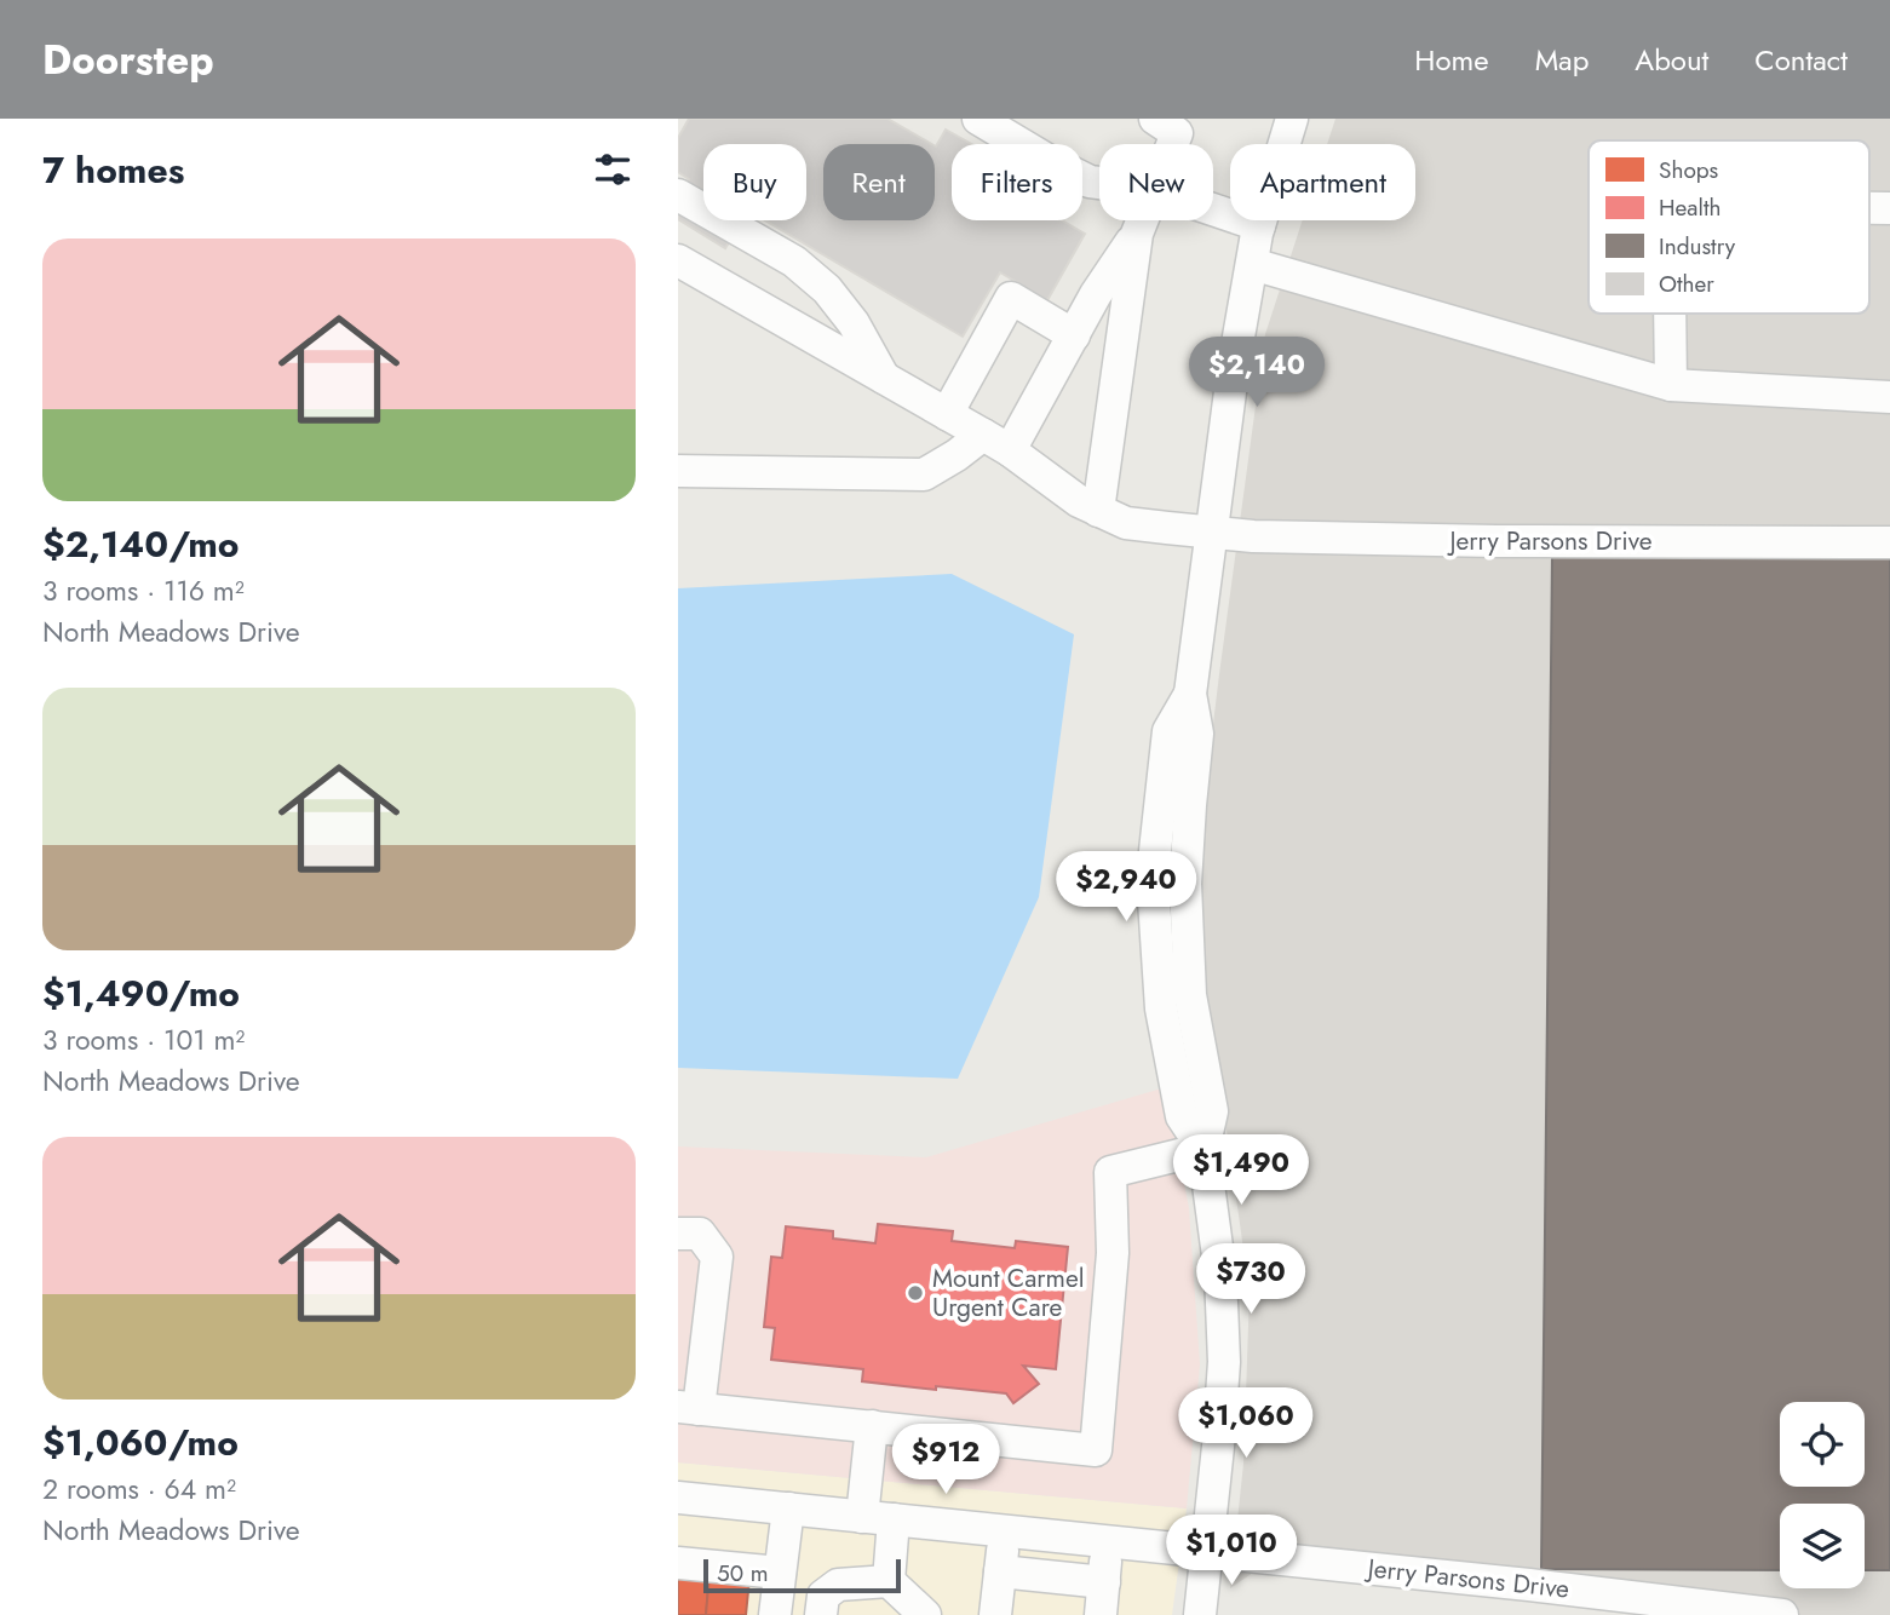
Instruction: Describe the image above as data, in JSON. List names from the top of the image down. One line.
{"streets":{"street":["Jerry Parsons Drive"]},"places":["Mount Carmel Urgent Care"],"legend":["Shops","Health","Industry","Other"],"scale_bar":"50 m","page":{"header":"Doorstep","nav":["Home","Map","About","Contact"],"heading":"7 homes","chip":["Buy","Rent","Filters","New","Apartment"],"list":[{"name":"$2,140/mo","note":"3 rooms · 116 m² · North Meadows Drive"},{"name":"$1,490/mo","note":"3 rooms · 101 m² · North Meadows Drive"},{"name":"$1,060/mo","note":"2 rooms · 64 m² · North Meadows Drive"}],"price":["$2,140","$2,940","$1,490","$730","$1,060","$912","$1,010"],"scale":"50 m"}}
